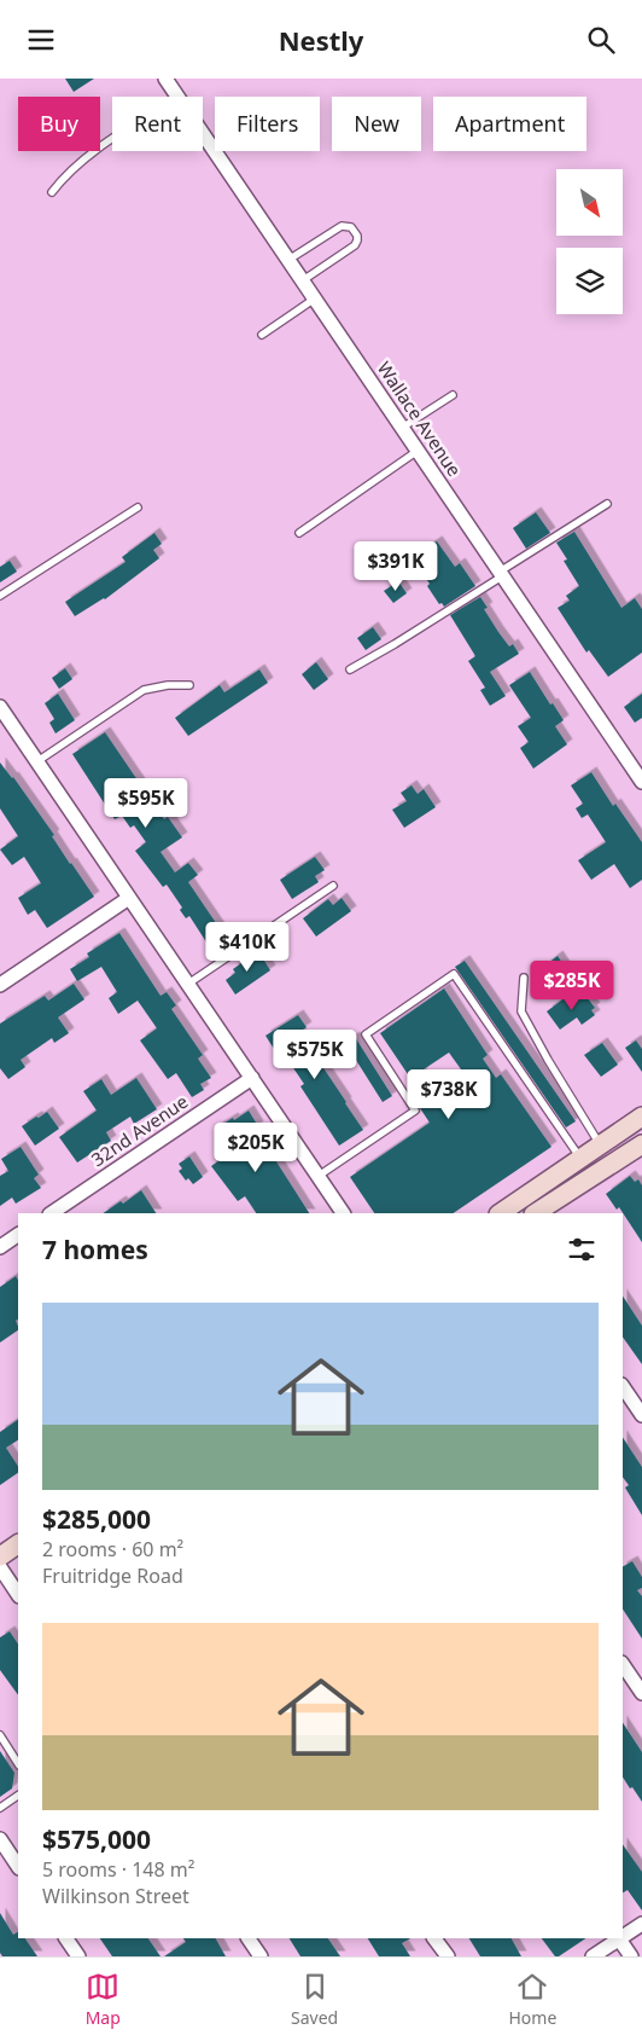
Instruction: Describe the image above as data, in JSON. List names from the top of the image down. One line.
{"streets":{"street":["Wallace Avenue","32nd Avenue"]},"north":"bottom right","page":{"header":"Nestly","chip":["Buy","Rent","Filters","New","Apartment"],"price":["$391K","$595K","$410K","$285K","$575K","$738K","$205K"],"heading":"7 homes","list":[{"name":"$285,000","note":"2 rooms · 60 m² · Fruitridge Road"},{"name":"$575,000","note":"5 rooms · 148 m² · Wilkinson Street"}],"tabs":["Map","Saved","Home"]}}
